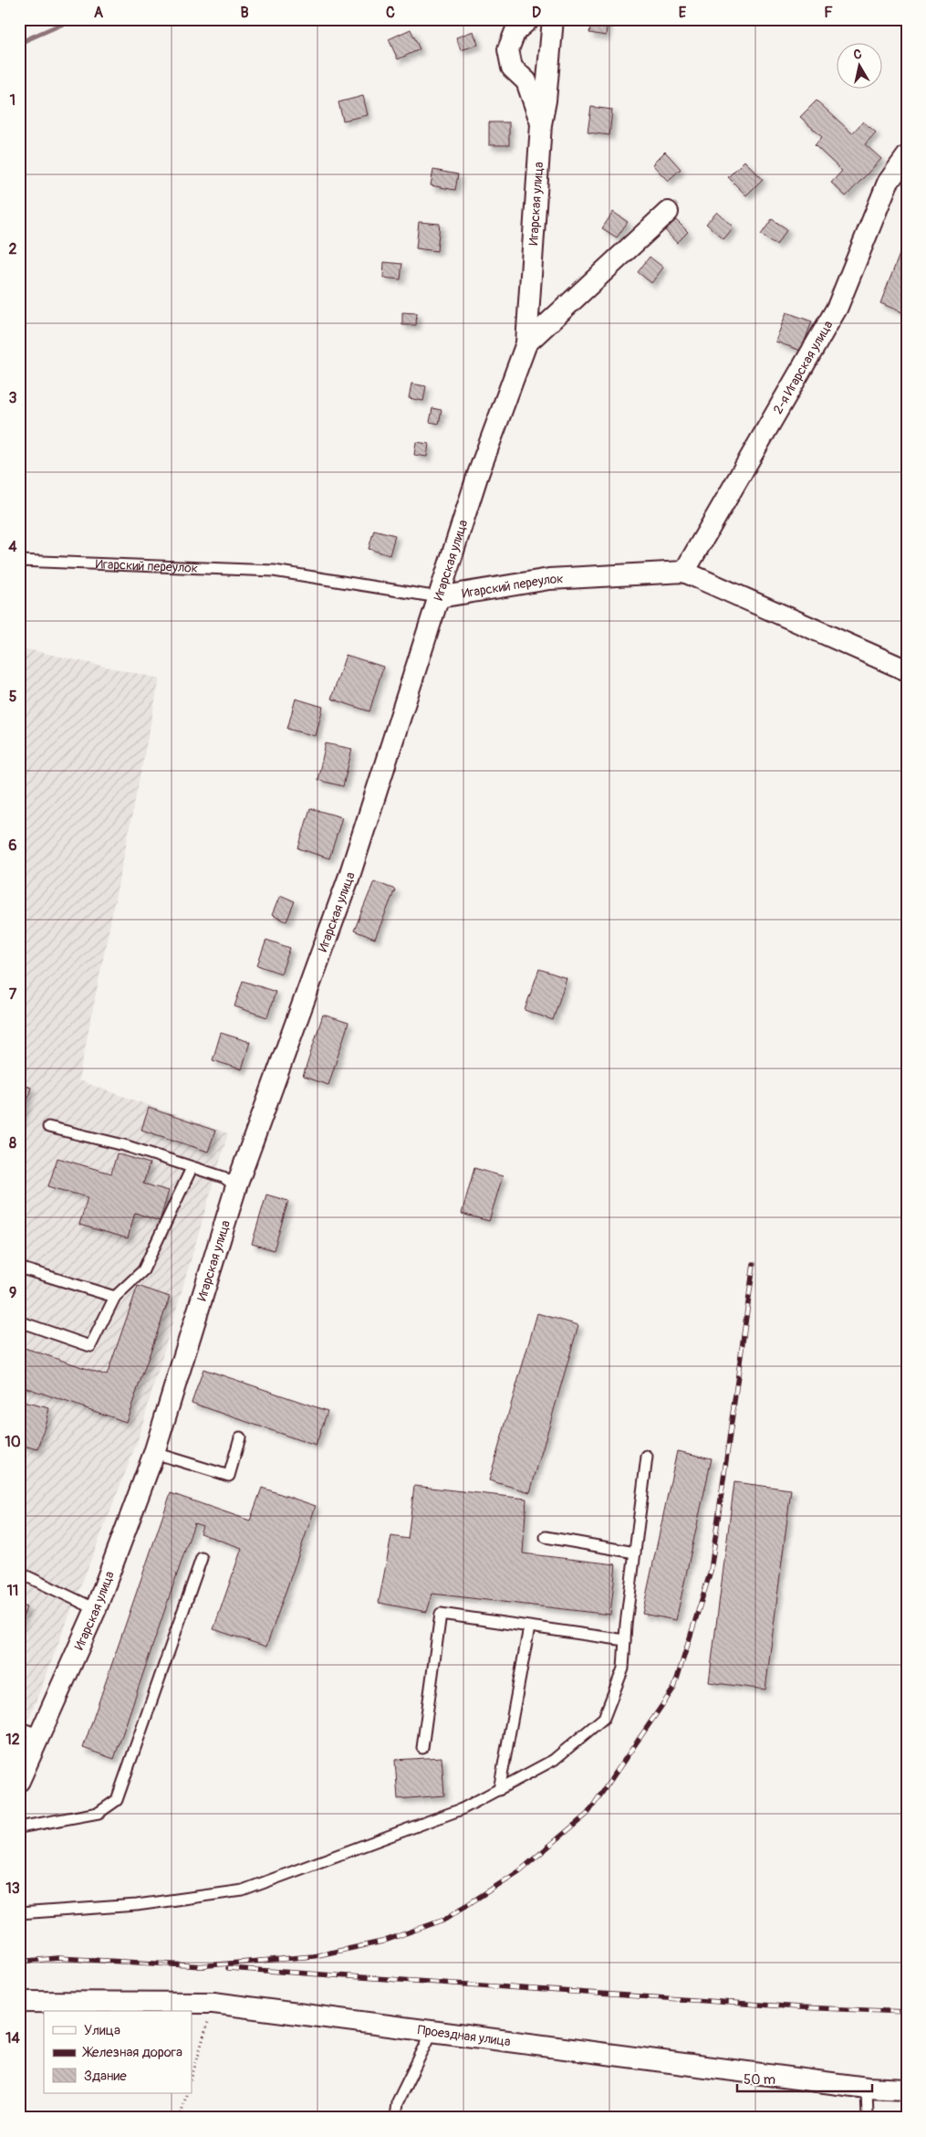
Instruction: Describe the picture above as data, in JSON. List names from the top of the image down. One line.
{"streets":{"street":["Игарская улица","2-я Игарская улица","Игарский переулок","Проездная улица"]},"crossings":[["Игарская улица","Игарский переулок"],["2-я Игарская улица","Игарский переулок"]],"legend":["Улица","Железная дорога","Здание"],"scale_bar":"50 m","north":"top","grid":{"columns":["A","B","C","D","E","F"],"rows":["1","2","3","4","5","6","7","8","9","10","11","12","13","14"]}}
